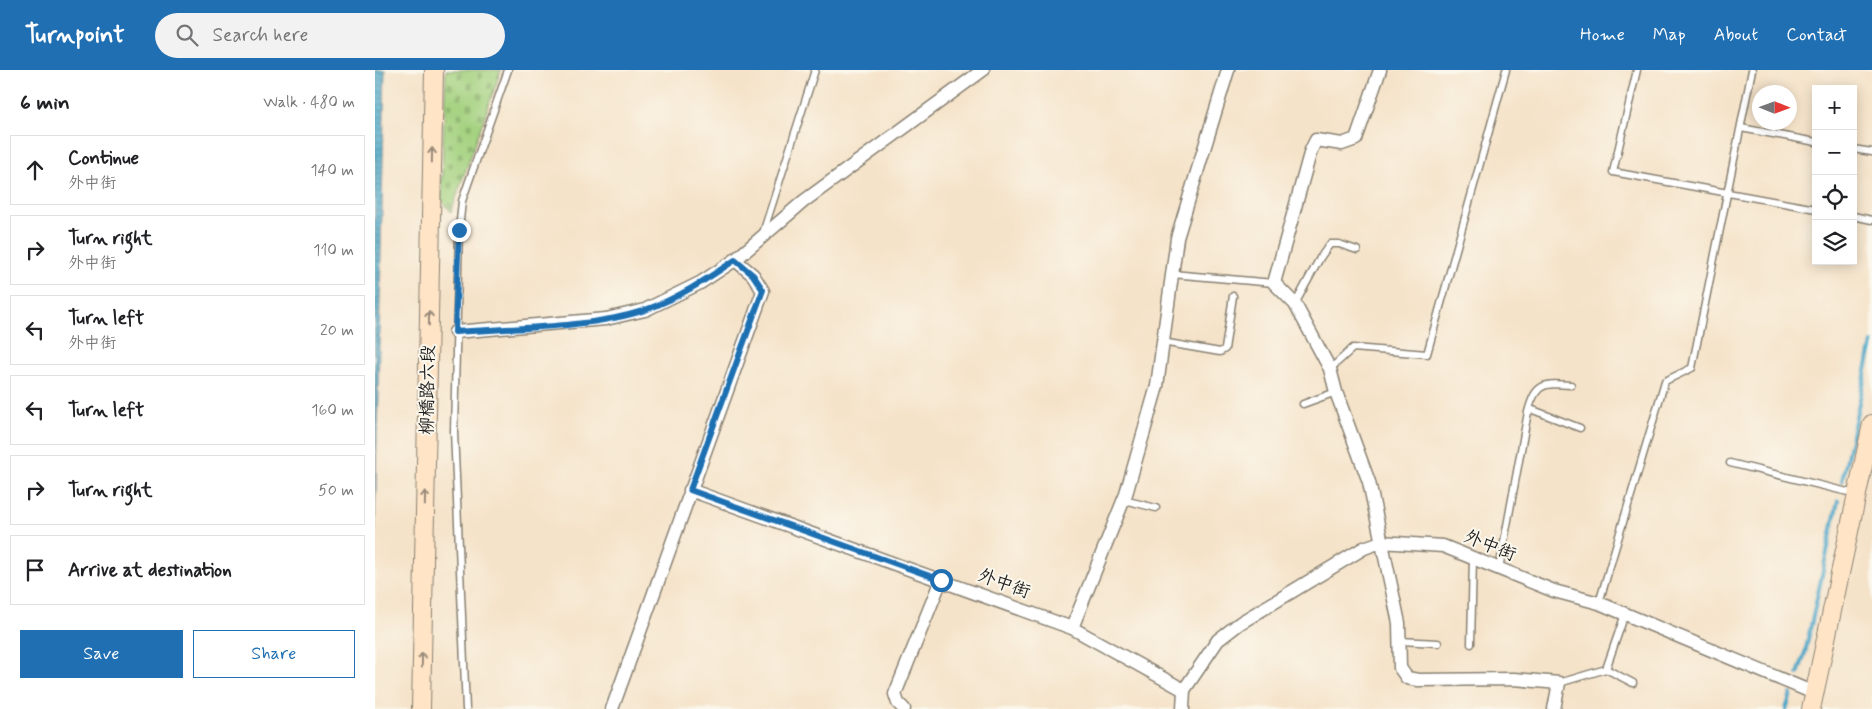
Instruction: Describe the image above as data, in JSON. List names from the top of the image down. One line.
{"streets":{"main road":["柳橋路六段"],"street":["外中街"]},"one_way":["柳橋路六段"],"north":"right","page":{"header":"Turnpoint","search":"Search here","nav":["Home","Map","About","Contact"],"heading":["6 min","Walk · 480 m"],"map_buttons":["+","−"],"list":[["Continue","外中街","140 m"],["Turn right","外中街","110 m"],["Turn left","外中街","20 m"],["Turn left","160 m"],["Turn right","50 m"],"Arrive at destination"],"buttons":["Save","Share"]}}
